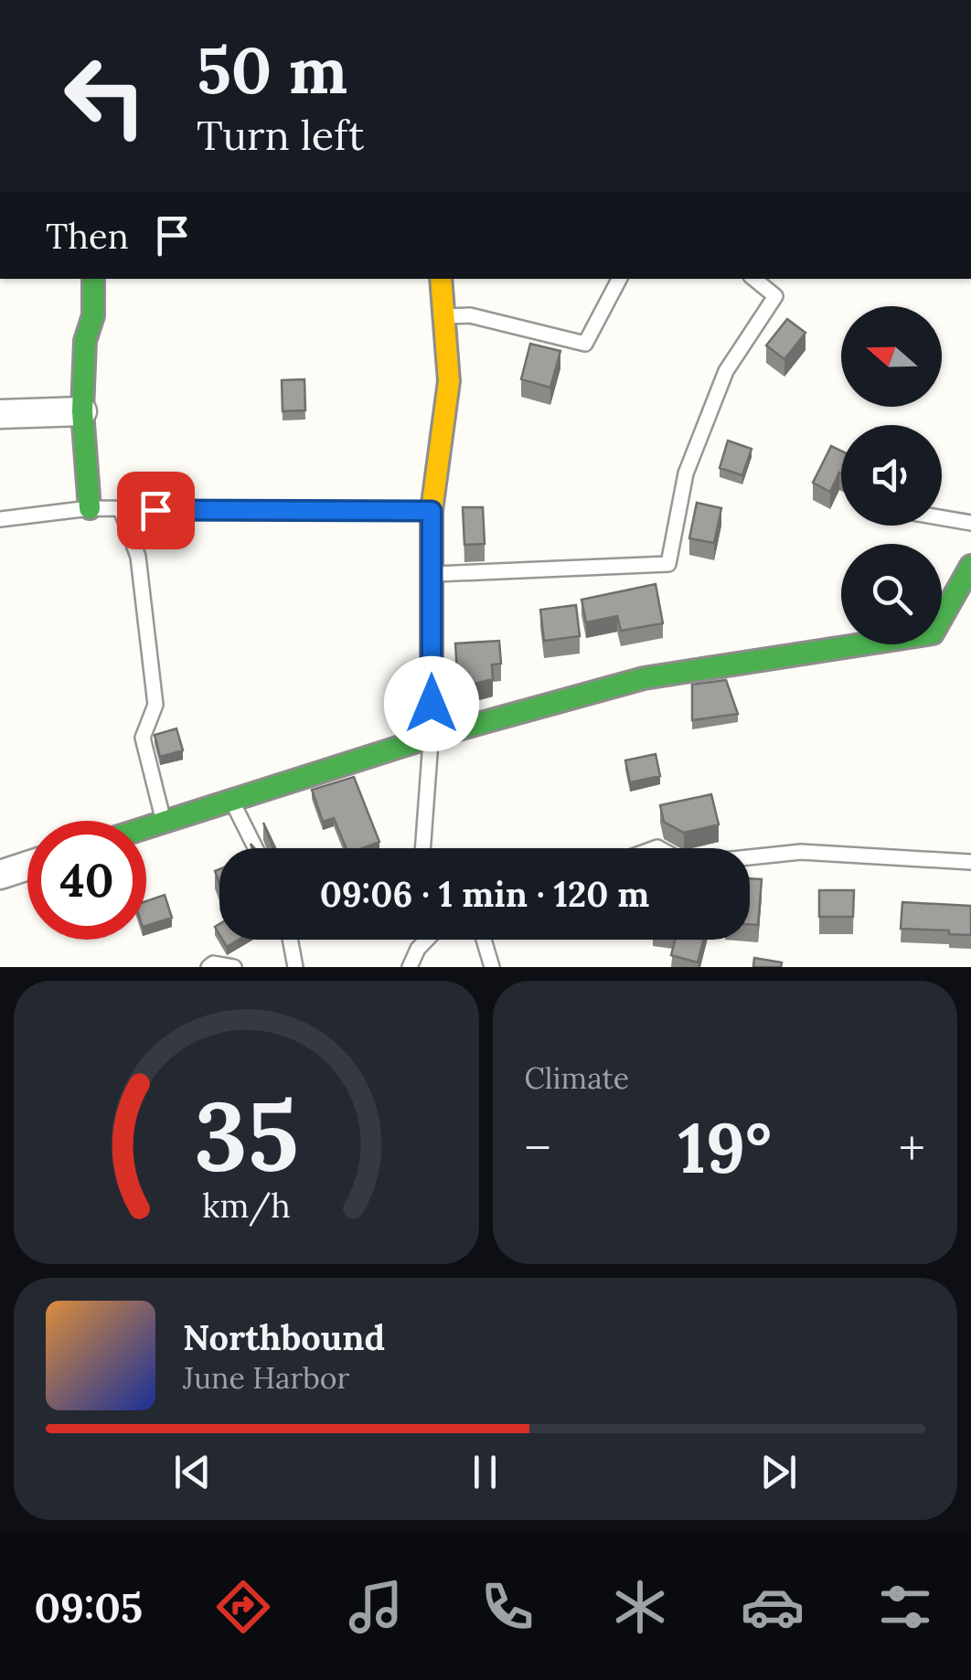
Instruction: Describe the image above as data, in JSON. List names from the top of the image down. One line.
{"north":"left","page":{"turn":["50 m","Turn left"],"then":"Then","limit":"40","trip":"09:06 · 1 min · 120 m","tile":"Climate","heat":["−","19°","+"],"song":["Northbound","June Harbor"],"tabs":"09:05","gauge":["35","km/h"]}}
